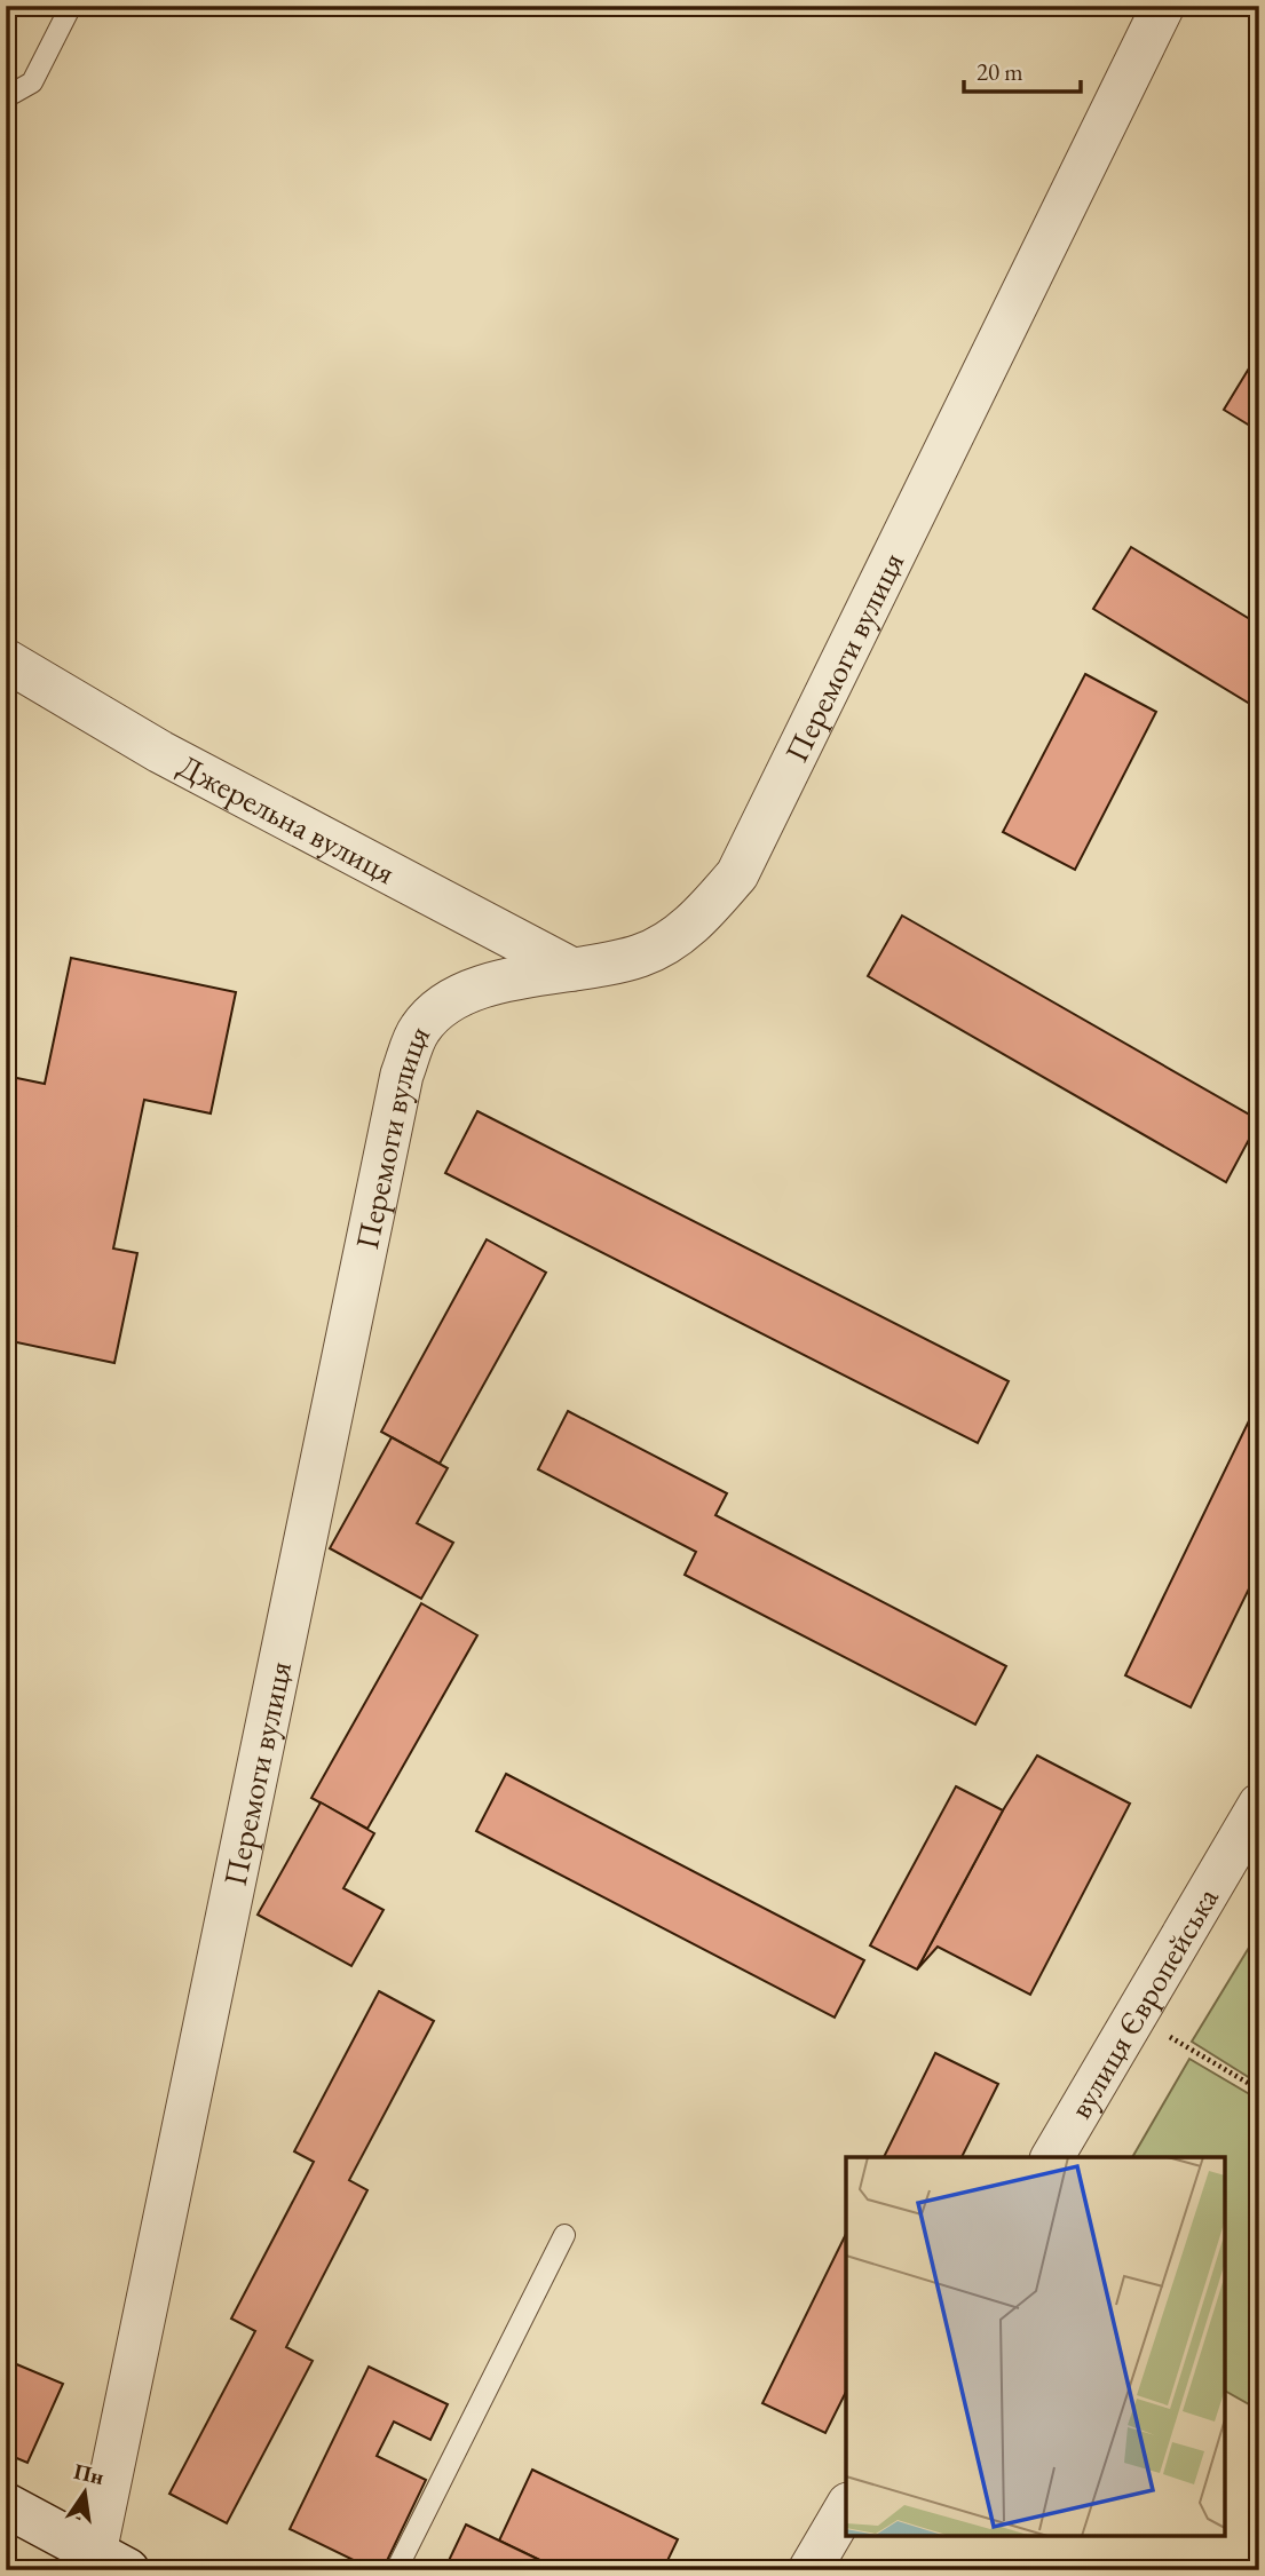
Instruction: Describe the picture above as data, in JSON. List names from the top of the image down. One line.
{"streets":{"street":["Перемоги вулиця","Джерельна вулиця","вулиця Європейська"]},"crossings":[["Перемоги вулиця","Джерельна вулиця"]],"scale_bar":"20 m","north":"top"}
